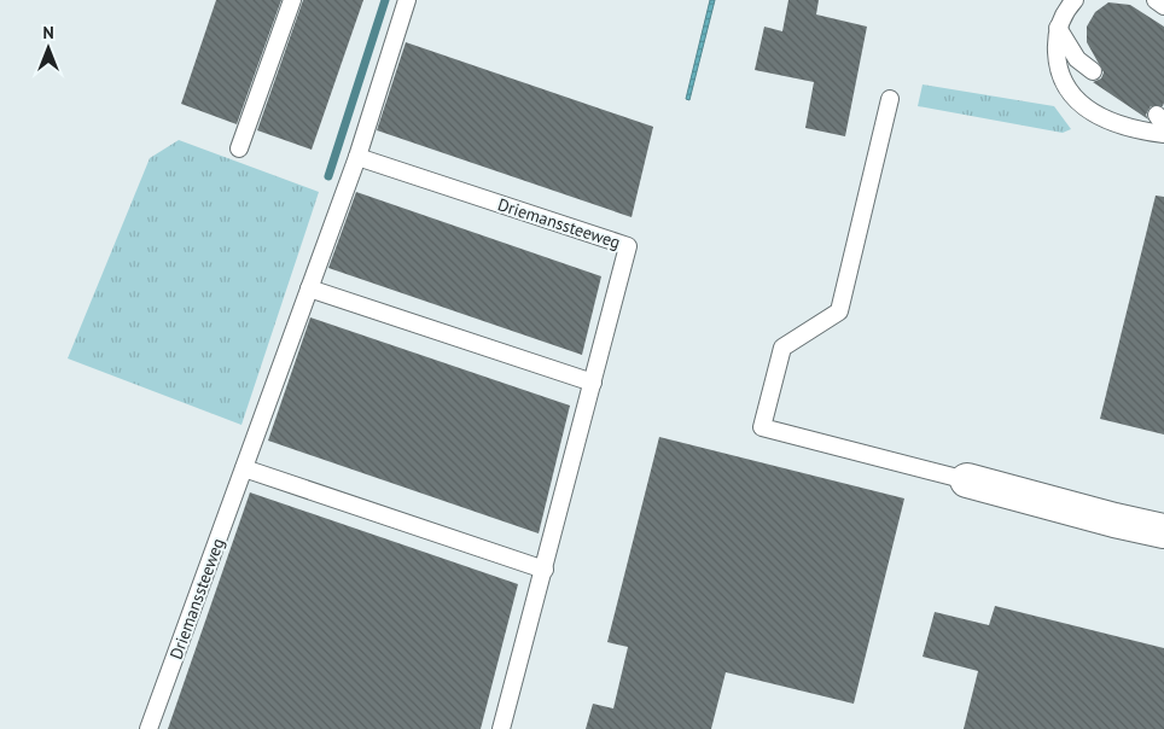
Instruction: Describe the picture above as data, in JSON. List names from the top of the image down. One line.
{"streets":{"lane":["Driemanssteeweg"]},"north":"top"}
